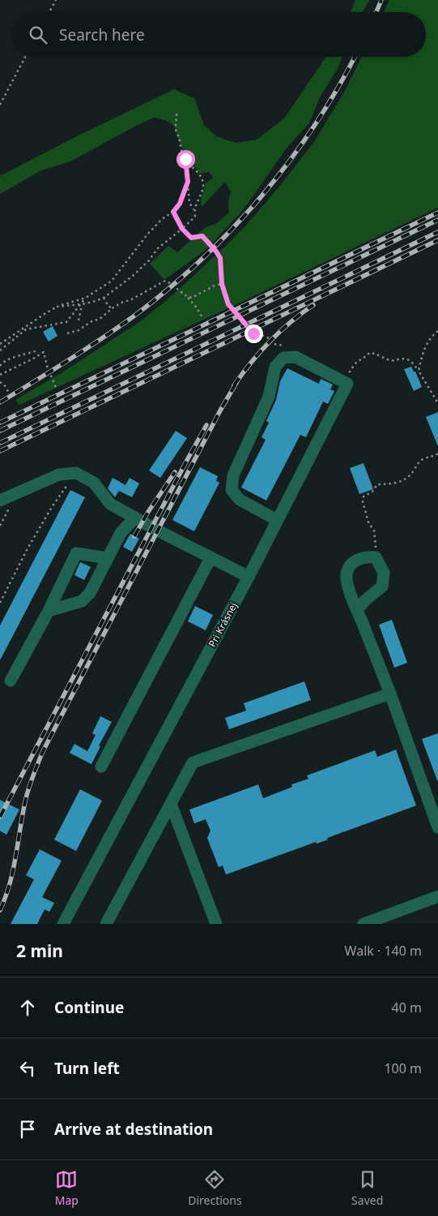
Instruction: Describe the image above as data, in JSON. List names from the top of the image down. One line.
{"streets":{"lane":["Pri Krásnej"]},"page":{"search":"Search here","heading":["2 min","Walk · 140 m"],"list":[["Continue","40 m"],["Turn left","100 m"],"Arrive at destination"],"nav":["Map","Directions","Saved"]}}
